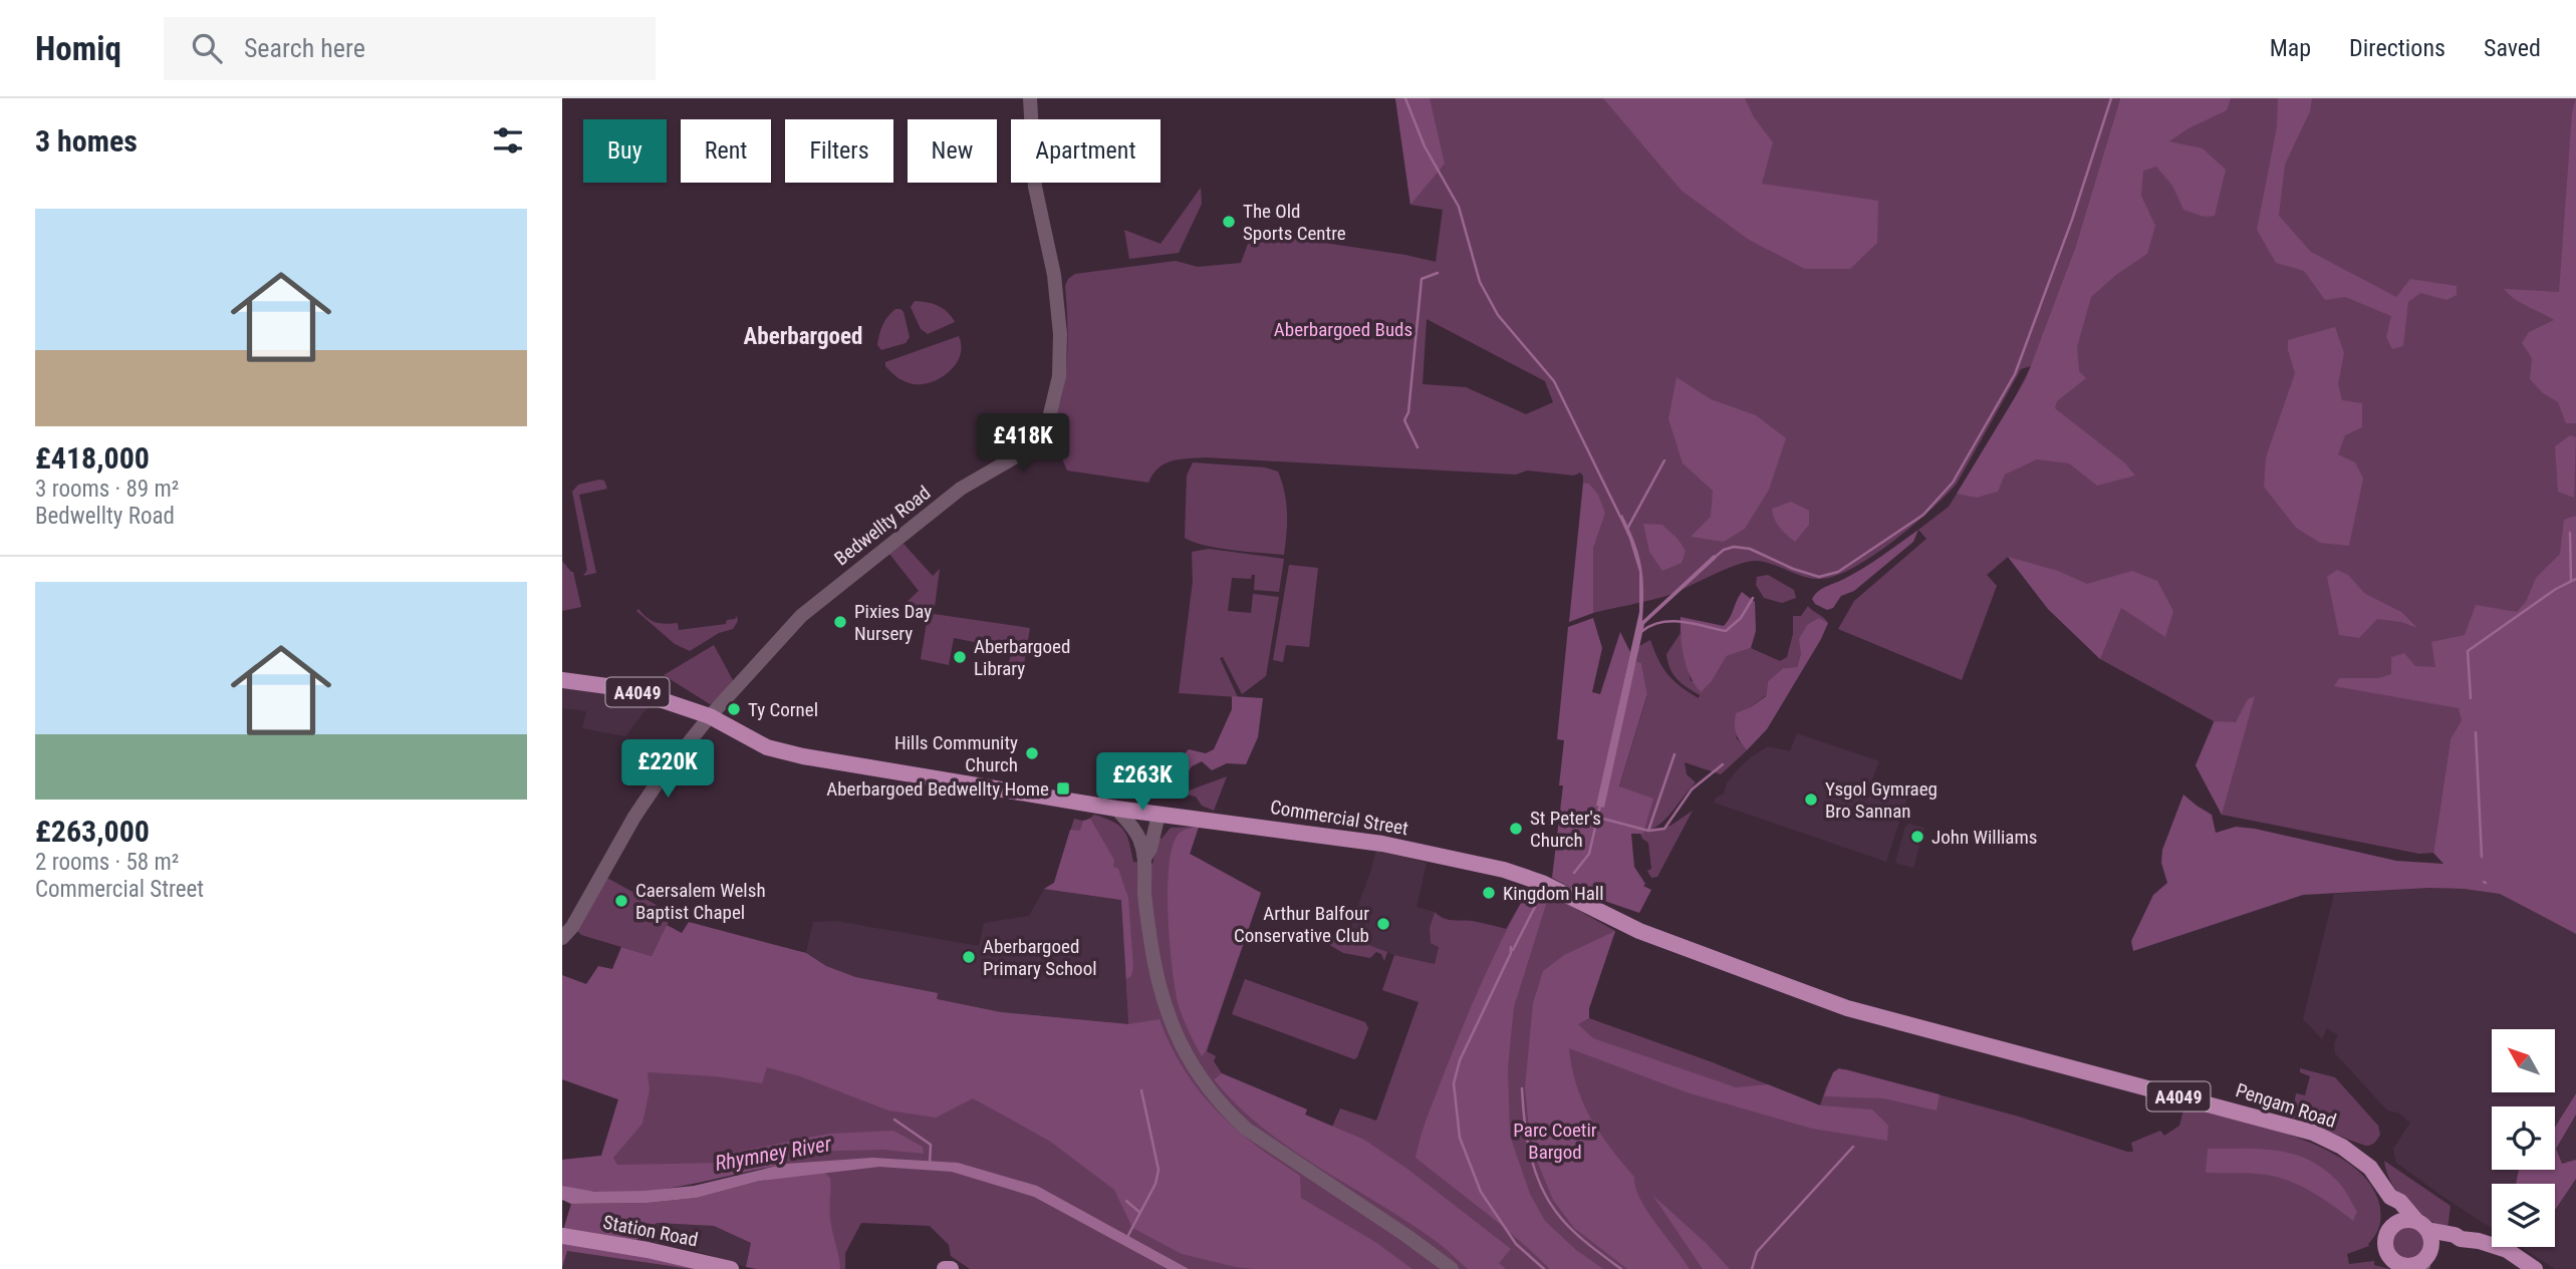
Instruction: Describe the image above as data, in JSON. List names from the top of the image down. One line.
{"streets":{"main road":["A4049","Commercial Street","Pengam Road","Station Road"],"street":["Bedwellty Road"]},"crossings":[["Bedwellty Road","A4049"],["Bedwellty Road","Commercial Street"],["A4049","Commercial Street"],["Commercial Street","Pengam Road"]],"districts":["Aberbargoed"],"water":["Rhymney River"],"parks":["Aberbargoed Buds","Parc Coetir Bargod"],"places":{"other":["The Old Sports Centre","Pixies Day Nursery","Aberbargoed Library","Ty Cornel","Hills Community Church","Ysgol Gymraeg Bro Sannan","St Peter's Church","John Williams","Kingdom Hall","Caersalem Welsh Baptist Chapel","Arthur Balfour Conservative Club","Aberbargoed Primary School"],"transit":["Aberbargoed Bedwellty Home"]},"north":"top left","page":{"header":"Homiq","search":"Search here","nav":["Map","Directions","Saved"],"heading":"3 homes","chip":["Buy","Rent","Filters","New","Apartment"],"list":[{"name":"£418,000","note":"3 rooms · 89 m² · Bedwellty Road"},{"name":"£263,000","note":"2 rooms · 58 m² · Commercial Street"}],"price":["£418K","£220K","£263K"]}}
